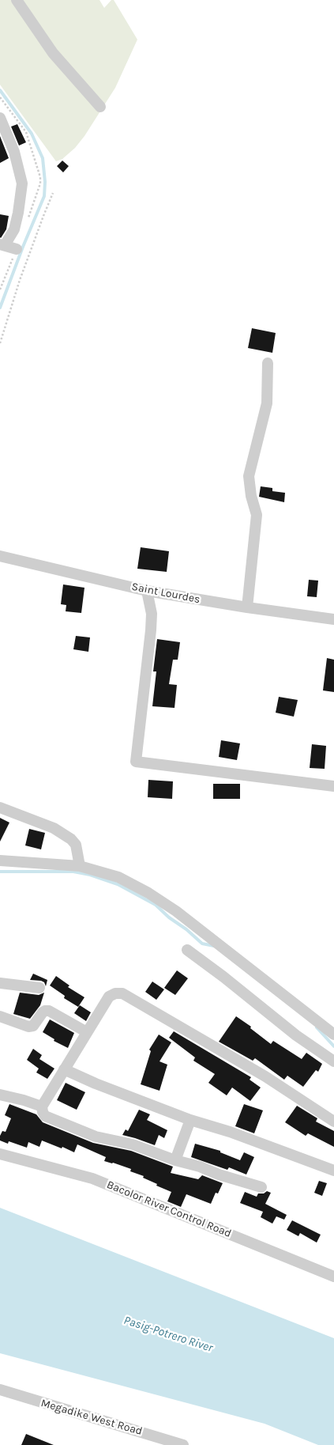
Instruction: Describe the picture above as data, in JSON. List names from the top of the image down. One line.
{"streets":{"street":["Saint Lourdes","Bacolor River Control Road","Megadike West Road"]},"water":["Pasig-Potrero River"]}
